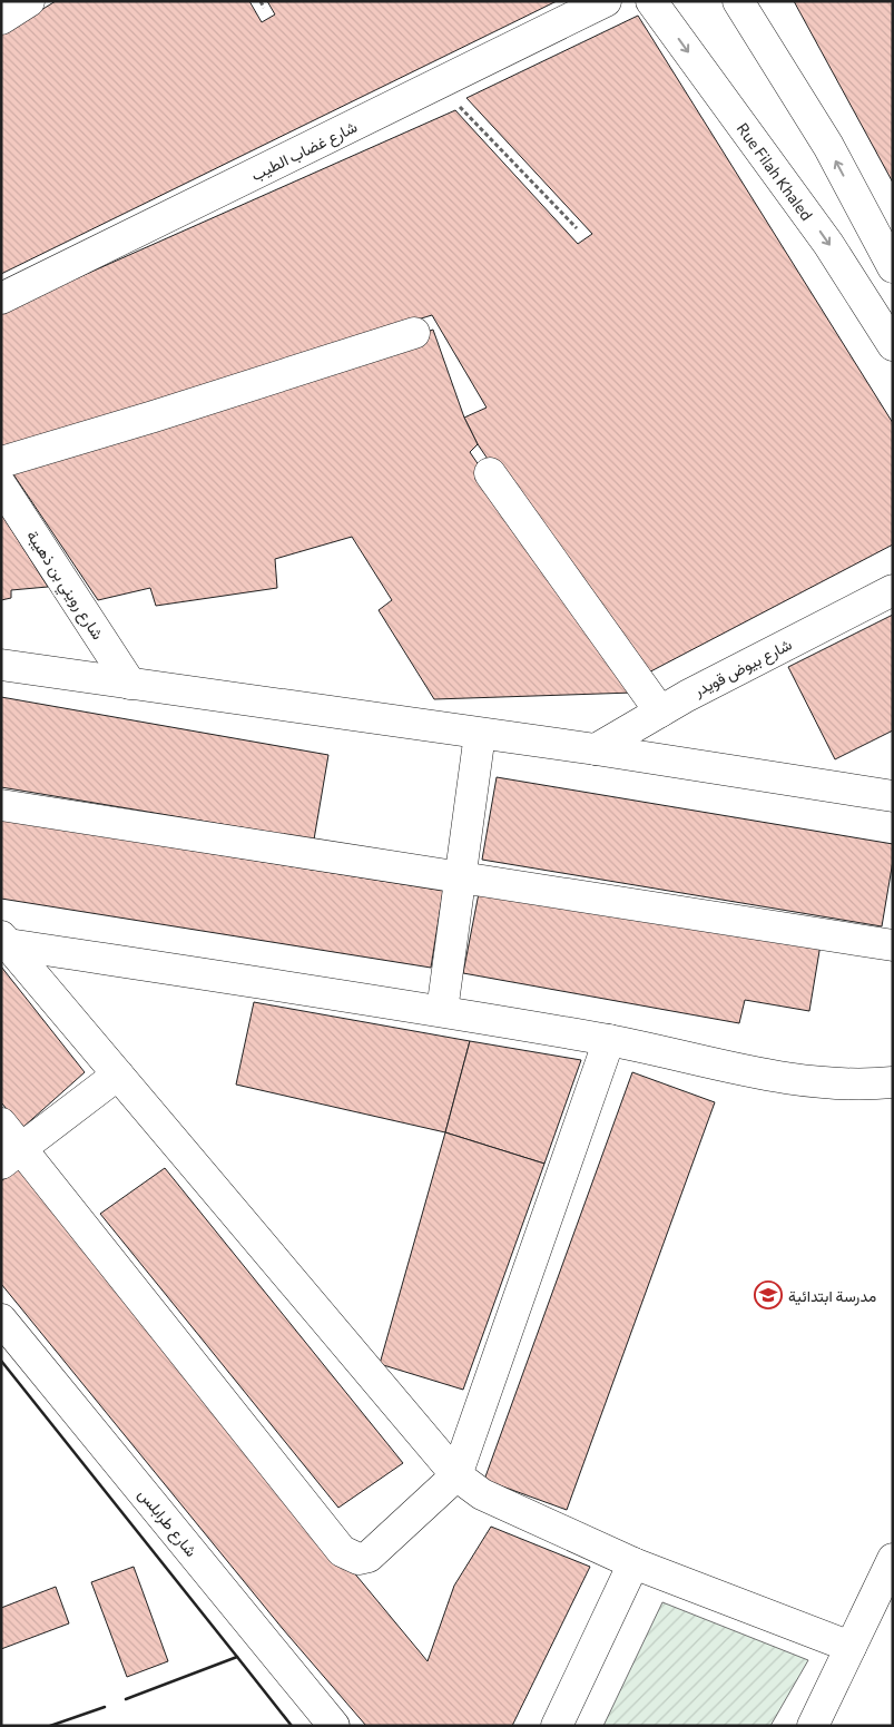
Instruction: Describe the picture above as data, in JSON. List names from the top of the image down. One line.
{"streets":{"street":["شارع غضاب الطيب","Rue Filah Khaled","شارع رويني بن ذهيبة","شارع بيوض قويدر","شارع طرابلس"]},"places":{"school or university":["مدرسة ابتدائية"]}}
